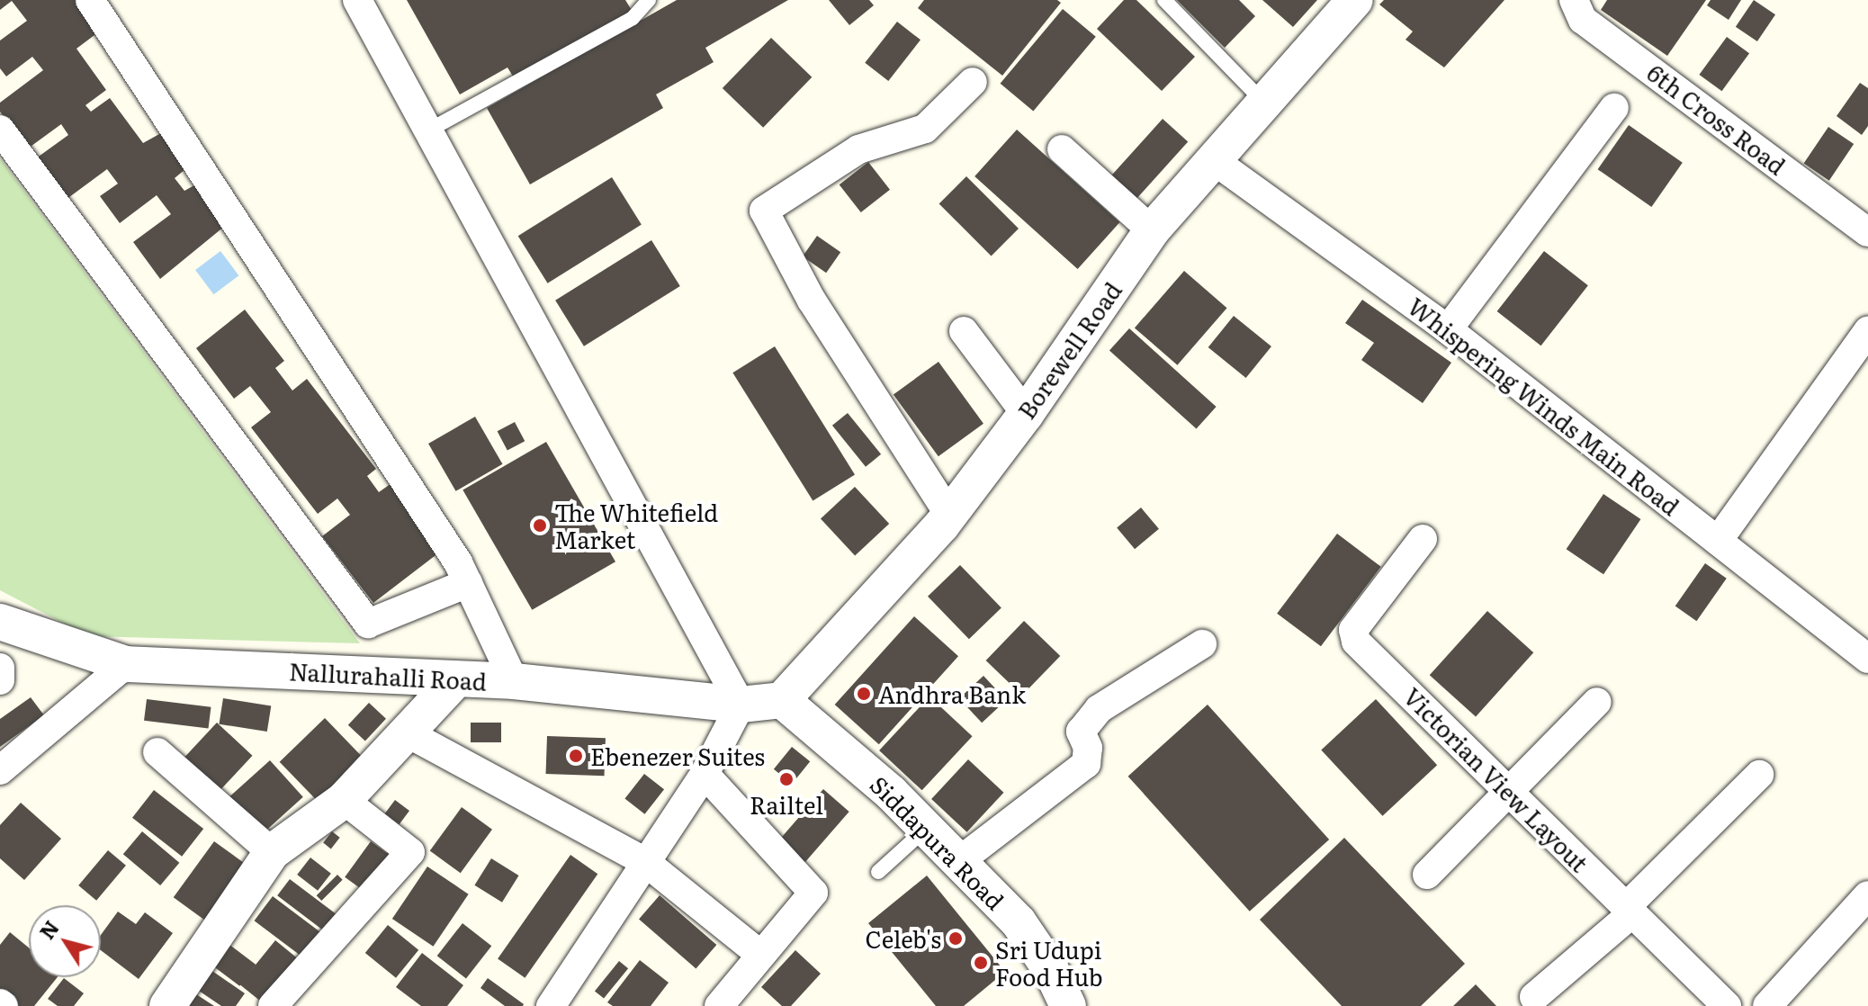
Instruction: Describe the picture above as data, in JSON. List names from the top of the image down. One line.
{"streets":{"street":["6th Cross Road","Borewell Road","Whispering Winds Main Road","Nallurahalli Road","Victorian View Layout","Siddapura Road"]},"crossings":[["Borewell Road","Whispering Winds Main Road"],["Borewell Road","Nallurahalli Road"],["Borewell Road","Siddapura Road"],["Nallurahalli Road","Siddapura Road"]],"places":["The Whitefield Market","Andhra Bank","Ebenezer Suites","Railtel","Celeb's","Sri Udupi Food Hub"],"north":"top left"}
